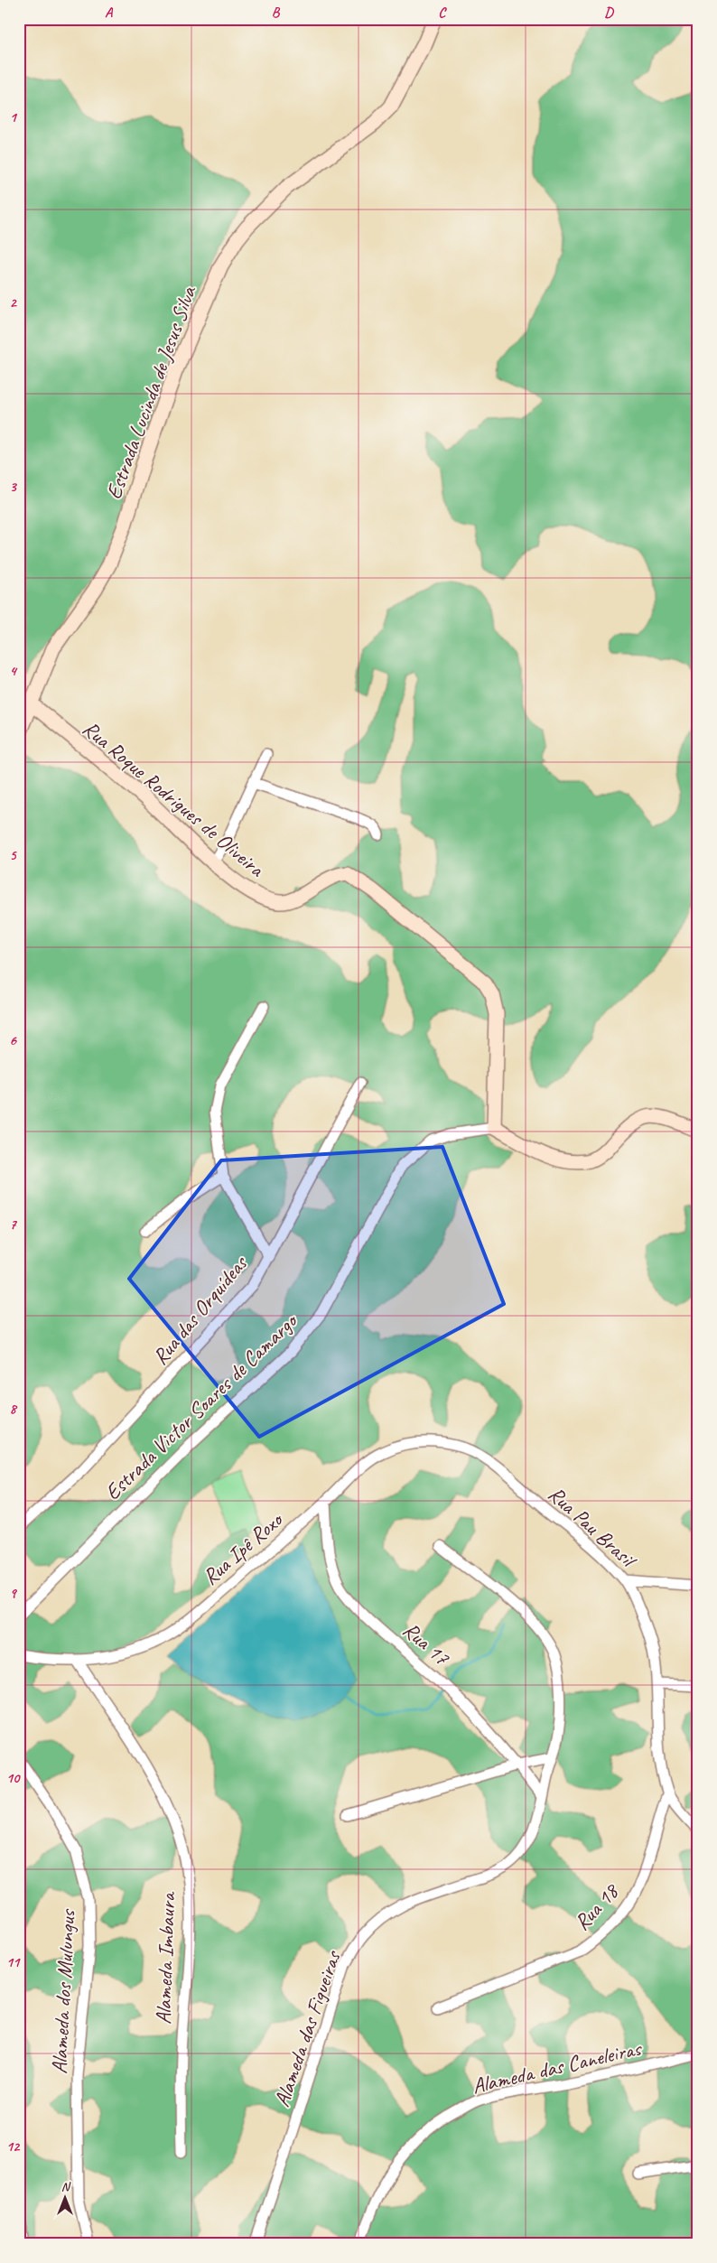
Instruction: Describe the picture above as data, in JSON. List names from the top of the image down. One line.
{"streets":{"main road":["Estrada Lucinda de Jesus Silva","Rua Roque Rodrigues de Oliveira"],"street":["Rua das Orquídeas","Estrada Victor Soares de Camargo","Rua Pau Brasil","Rua Ipê Roxo","Rua 17","Rua 18","Alameda Imbaura","Alameda dos Mulungus","Alameda das Figueiras","Alameda das Caneleiras"]},"crossings":[["Estrada Lucinda de Jesus Silva","Rua Roque Rodrigues de Oliveira"],["Rua Roque Rodrigues de Oliveira","Estrada Victor Soares de Camargo"],["Rua Pau Brasil","Rua Ipê Roxo"],["Rua Pau Brasil","Rua 18"],["Rua Ipê Roxo","Rua 17"],["Rua Ipê Roxo","Alameda Imbaura"],["Rua 17","Alameda das Figueiras"]],"north":"top","grid":{"columns":["A","B","C","D"],"rows":["1","2","3","4","5","6","7","8","9","10","11","12"]}}
